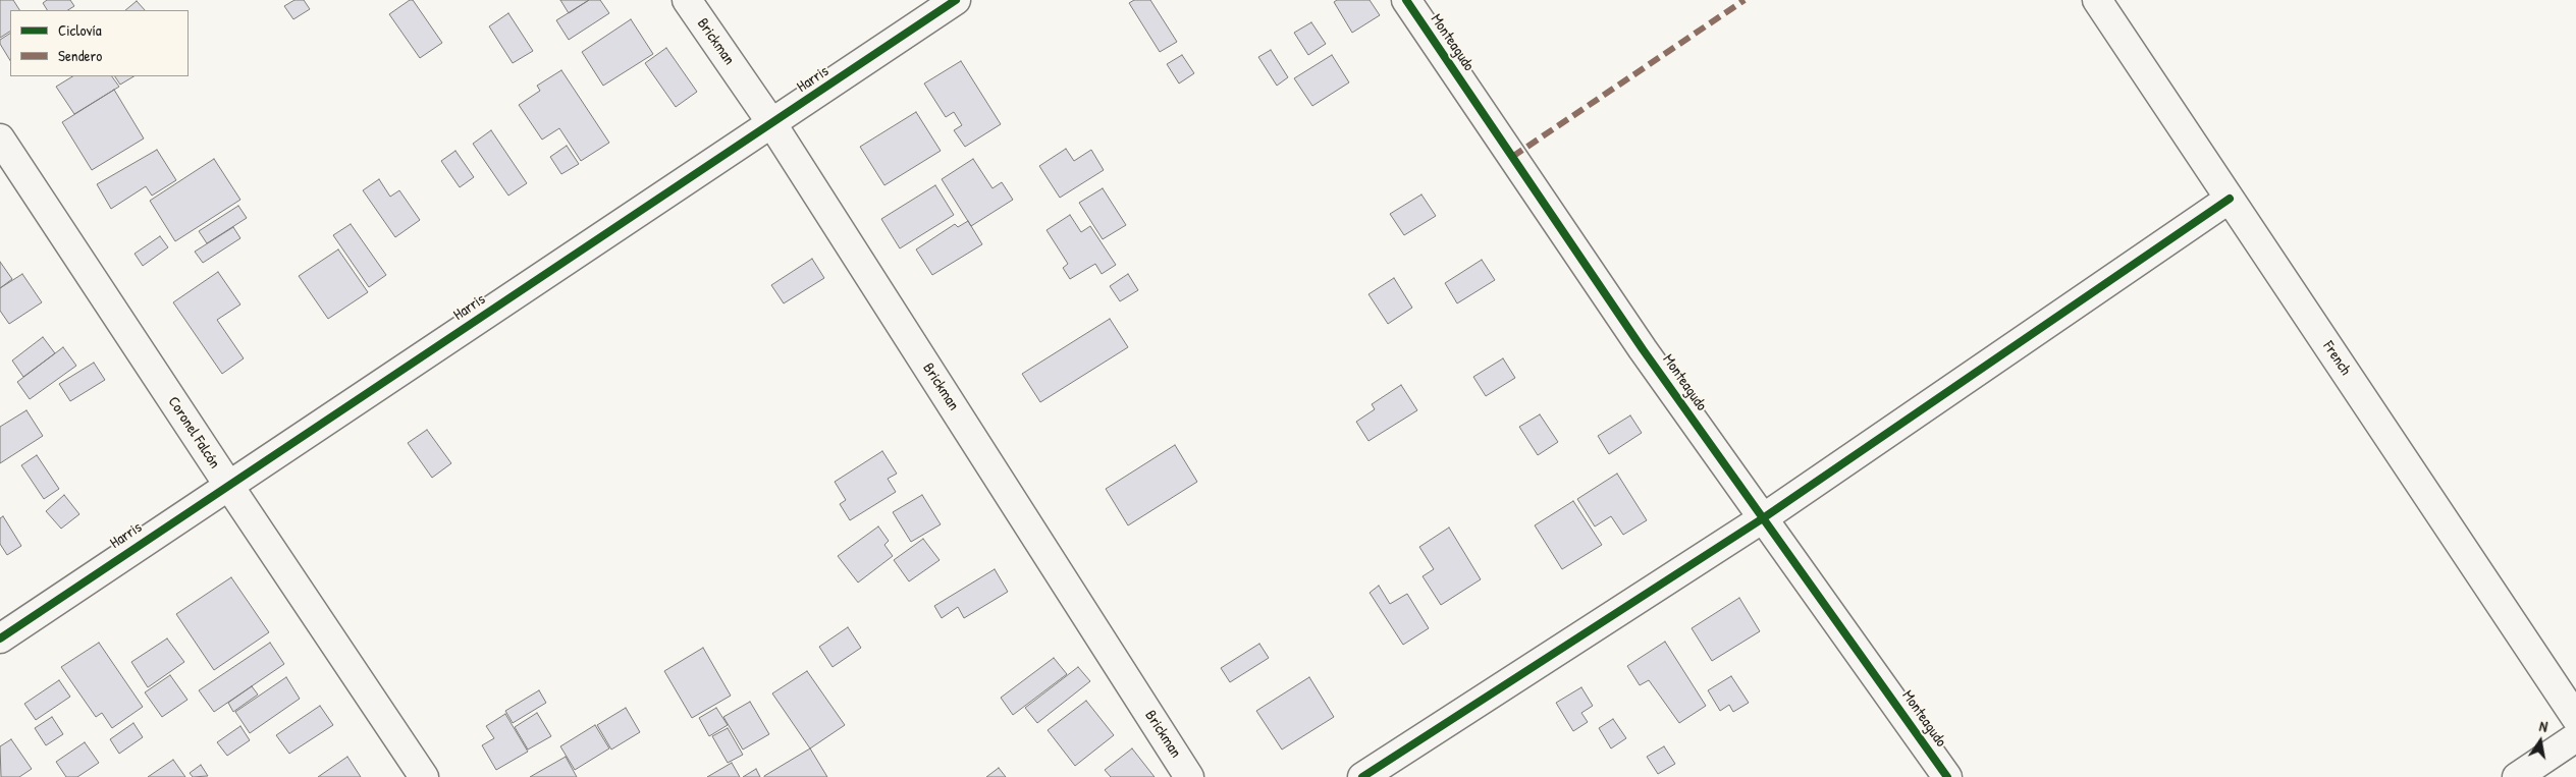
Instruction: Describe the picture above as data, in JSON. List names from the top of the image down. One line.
{"streets":{"street":["Brickman","Monteagudo","Harris","French","Coronel Falcón"]},"crossings":[["Brickman","Harris"],["Harris","Coronel Falcón"]],"legend":["Ciclovía","Sendero"],"north":"top"}
